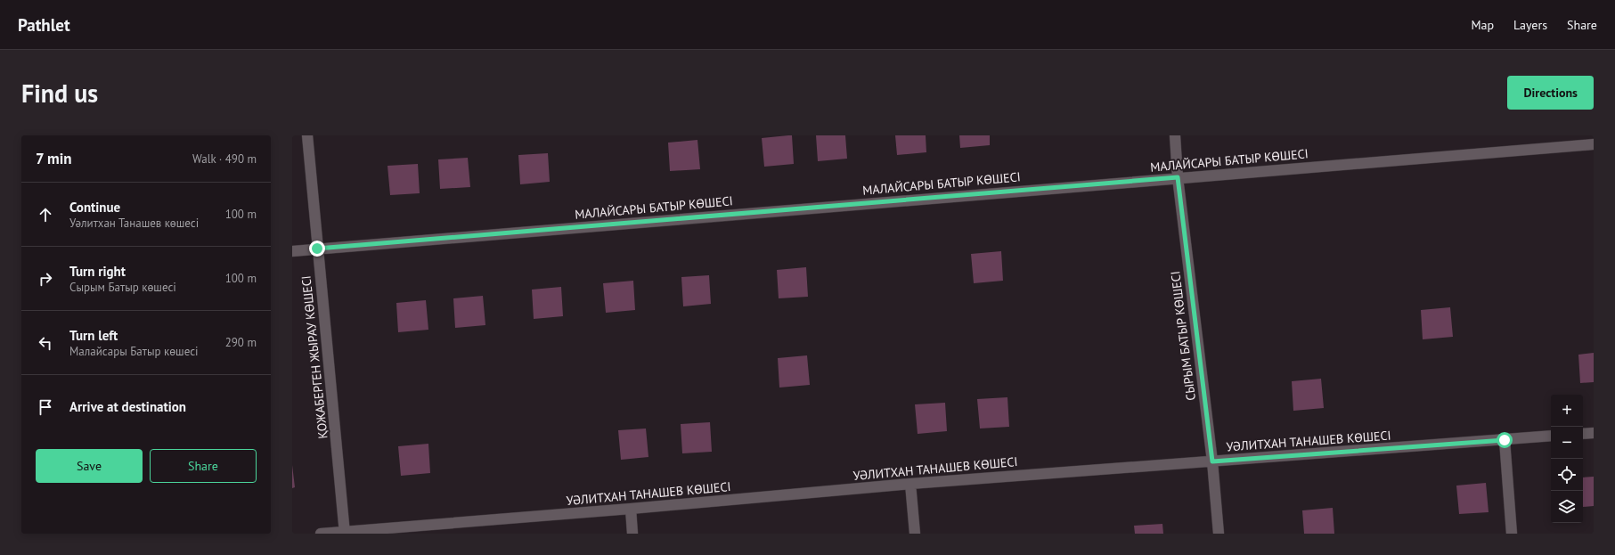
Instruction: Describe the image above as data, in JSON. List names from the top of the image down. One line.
{"streets":{"street":["МАЛАЙСАРЫ БАТЫР КӨШЕСІ","СЫРЫМ БАТЫР КӨШЕСІ","ҚОЖАБЕРГЕН ЖЫРАУ КӨШЕСІ","УӘЛИТХАН ТАНАШЕВ КӨШЕСІ"]},"crossings":[["МАЛАЙСАРЫ БАТЫР КӨШЕСІ","СЫРЫМ БАТЫР КӨШЕСІ"],["МАЛАЙСАРЫ БАТЫР КӨШЕСІ","ҚОЖАБЕРГЕН ЖЫРАУ КӨШЕСІ"],["СЫРЫМ БАТЫР КӨШЕСІ","УӘЛИТХАН ТАНАШЕВ КӨШЕСІ"],["ҚОЖАБЕРГЕН ЖЫРАУ КӨШЕСІ","УӘЛИТХАН ТАНАШЕВ КӨШЕСІ"]],"page":{"header":"Pathlet","nav":["Map","Layers","Share"],"buttons":["Directions",["Save","Share"]],"title":"Find us","heading":["7 min","Walk · 490 m"],"list":[["Continue","Уәлитхан Танашев көшесі","100 m"],["Turn right","Сырым Батыр көшесі","100 m"],["Turn left","Малайсары Батыр көшесі","290 m"],"Arrive at destination"],"map_buttons":["+","−"]}}
